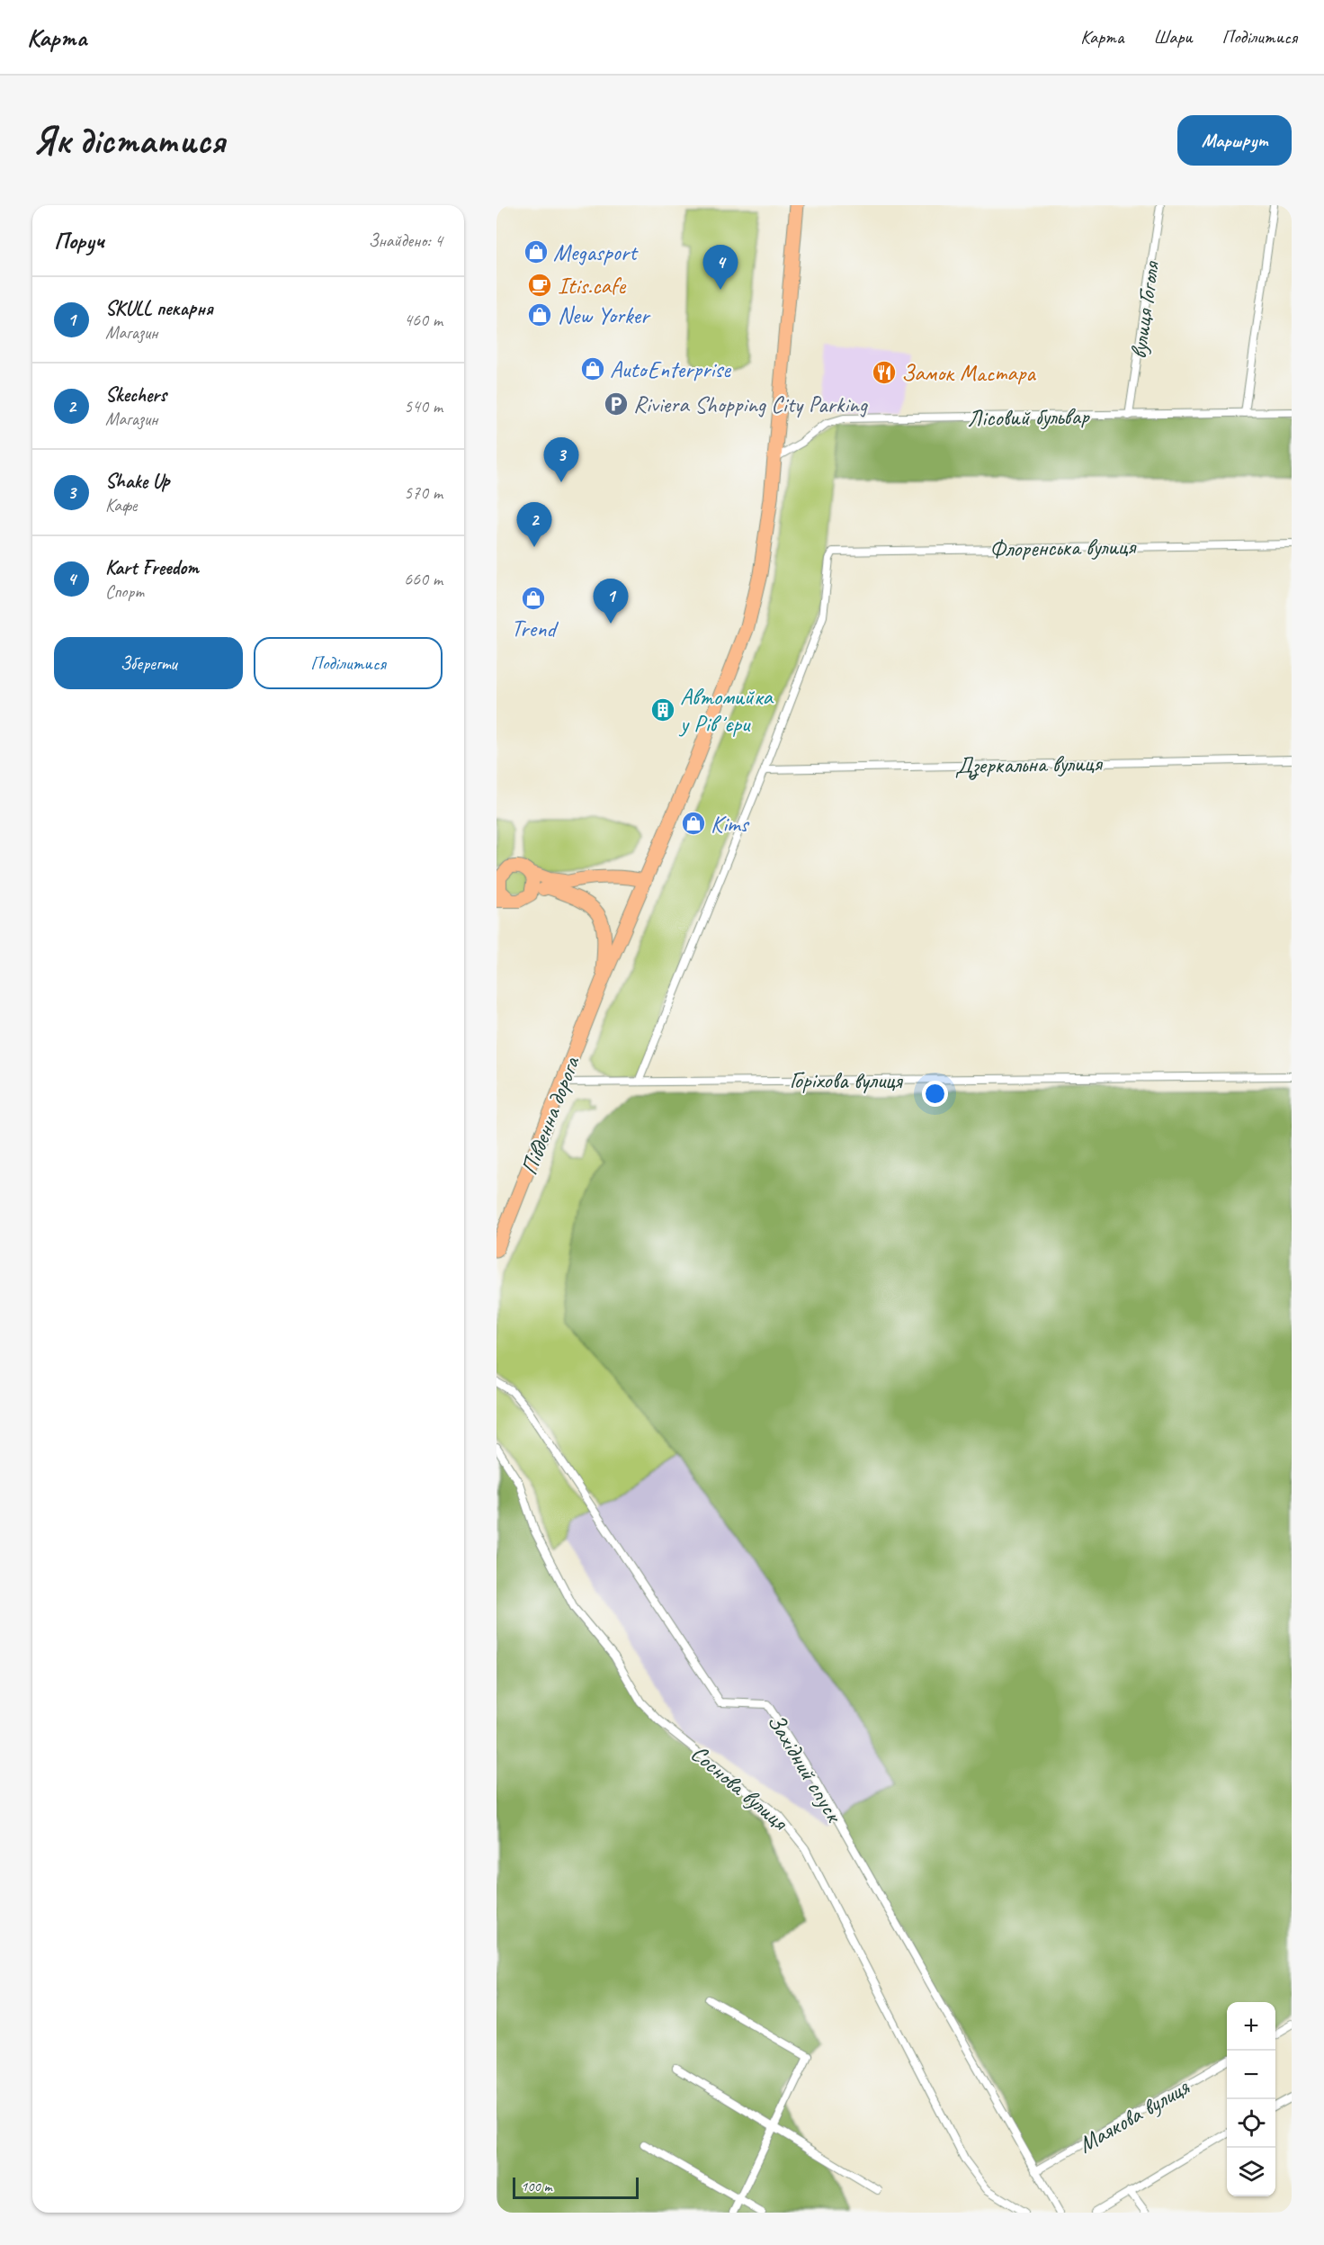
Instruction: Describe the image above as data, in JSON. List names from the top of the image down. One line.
{"streets":{"highway":["Південна дорога"],"street":["вулиця Гоголя","Лісовий бульвар","Флоренська вулиця","Дзеркальна вулиця","Горіхова вулиця","Західний спуск","Соснова вулиця","Маякова вулиця"]},"crossings":[["вулиця Гоголя","Лісовий бульвар"],["Флоренська вулиця","Дзеркальна вулиця"],["Горіхова вулиця","Південна дорога"],["Західний спуск","Маякова вулиця"]],"places":{"shop":["Megasport","New Yorker","AutoEnterprise","Trend","Kims"],"cafe":["Itis.cafe"],"restaurant":["Замок Мастара"],"parking":["Riviera Shopping City Parking"],"building":["Автомийка у Рівʼєри"]},"scale_bar":"100 m","page":{"header":"Карта","nav":["Карта","Шари","Поділитися"],"buttons":["Маршрут",["Зберегти","Поділитися"]],"title":"Як дістатися","heading":["Поруч","Знайдено: 4"],"pins":["4","3","2","1"],"list":[{"mark":"1","name":"SKULL пекарня","note":"Магазин","value":"460 m"},{"mark":"2","name":"Skechers","note":"Магазин","value":"540 m"},{"mark":"3","name":"Shake Up","note":"Кафе","value":"570 m"},{"mark":"4","name":"Kart Freedom","note":"Спорт","value":"660 m"}],"map_buttons":["+","−"],"scale":"100 m"}}
